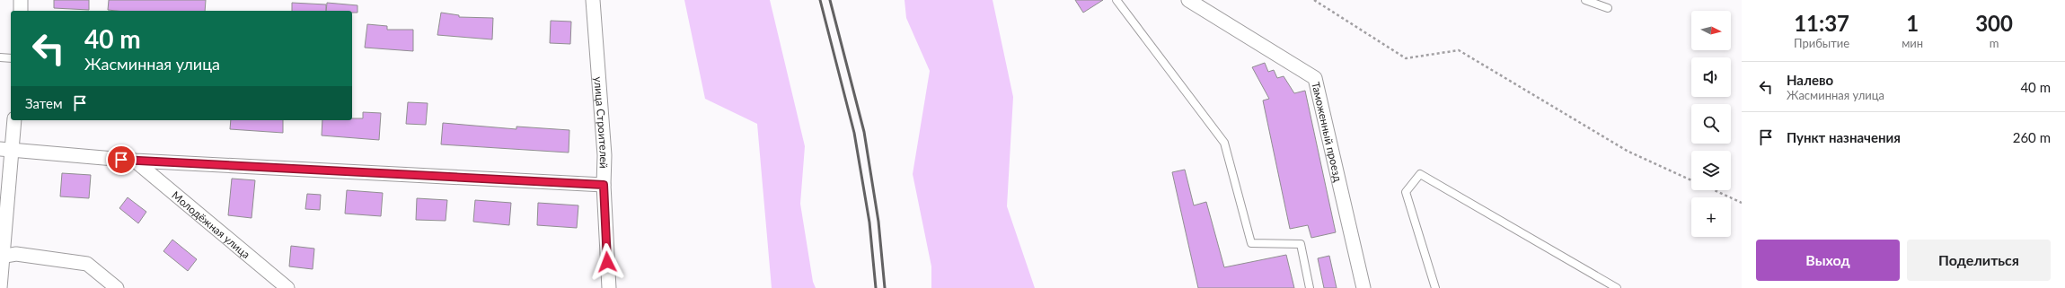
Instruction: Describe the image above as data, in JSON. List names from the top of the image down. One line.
{"streets":{"street":["улица Строителей","Таможенный проезд","Молодёжная улица"]},"north":"right","page":{"eta":["11:37","Прибытие","1","мин","300","m"],"map_buttons":"+","turn":["40 m","Жасминная улица"],"list":[{"name":"Налево","note":"Жасминная улица","value":"40 m"},{"name":"Пункт назначения","value":"260 m"}],"then":"Затем","buttons":["Выход","Поделиться"]}}
